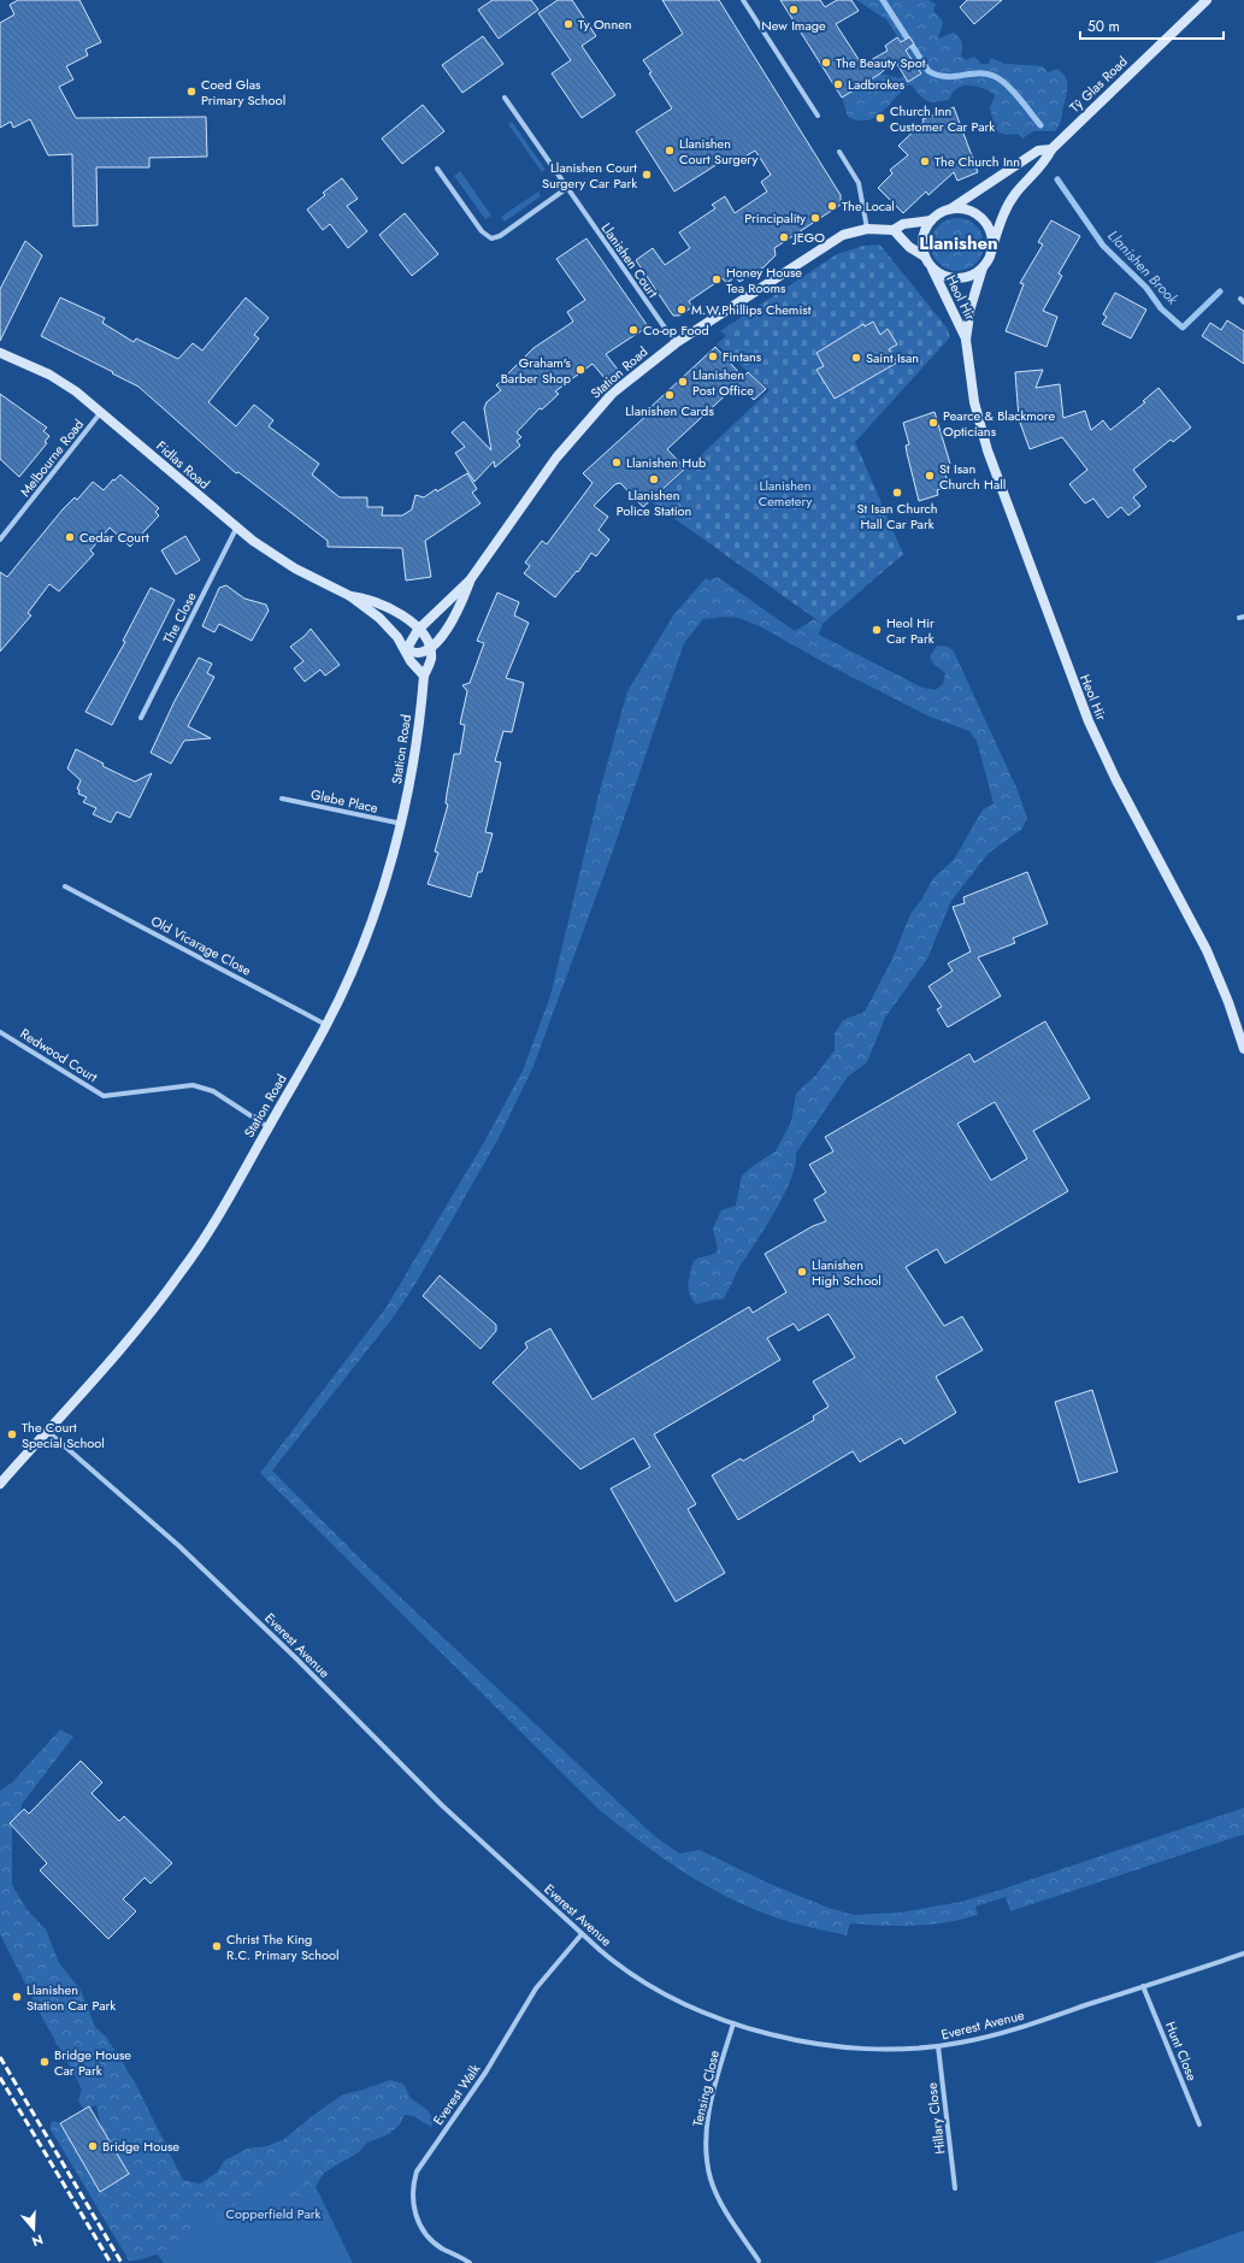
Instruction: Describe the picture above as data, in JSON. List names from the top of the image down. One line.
{"streets":{"main road":["Tŷ Glas Road","Heol Hir","Station Road","Fidlas Road"],"street":["Llanishen Court","Melbourne Road","The Close","Glebe Place","Old Vicarage Close","Redwood Court","Everest Avenue","Hunt Close","Tensing Close","Everest Walk","Hillary Close"]},"crossings":[["Tŷ Glas Road","Heol Hir"],["Tŷ Glas Road","Station Road"],["Llanishen Court","Station Road"],["Heol Hir","Station Road"],["Station Road","Fidlas Road"],["Station Road","Glebe Place"],["Station Road","Old Vicarage Close"],["Station Road","Redwood Court"],["Station Road","Everest Avenue"],["Melbourne Road","Fidlas Road"],["Fidlas Road","The Close"],["Everest Avenue","Hunt Close"],["Everest Avenue","Tensing Close"],["Everest Avenue","Everest Walk"],["Everest Avenue","Hillary Close"]],"districts":["Llanishen"],"water":["Llanishen Brook"],"parks":["Llanishen Cemetery","Copperfield Park"],"places":["New Image","Ty Onnen","The Beauty Spot","Ladbrokes","Coed Glas Primary School","Church Inn Customer Car Park","Llanishen Court Surgery","The Church Inn","Llanishen Court Surgery Car Park","The Local","Principality","JEGO","Honey House Tea Rooms","M.W.Phillips Chemist","Co-op Food","Fintans","Saint Isan","Graham's Barber Shop","Llanishen Post Office","Llanishen Cards","Pearce & Blackmore Opticians","Llanishen Hub","St Isan Church Hall","Llanishen Police Station","St Isan Church Hall Car Park","Cedar Court","Heol Hir Car Park","Llanishen High School","The Court Special School","Christ The King R.C. Primary School","Llanishen Station Car Park","Bridge House Car Park","Bridge House"],"scale_bar":"50 m","north":"bottom"}
